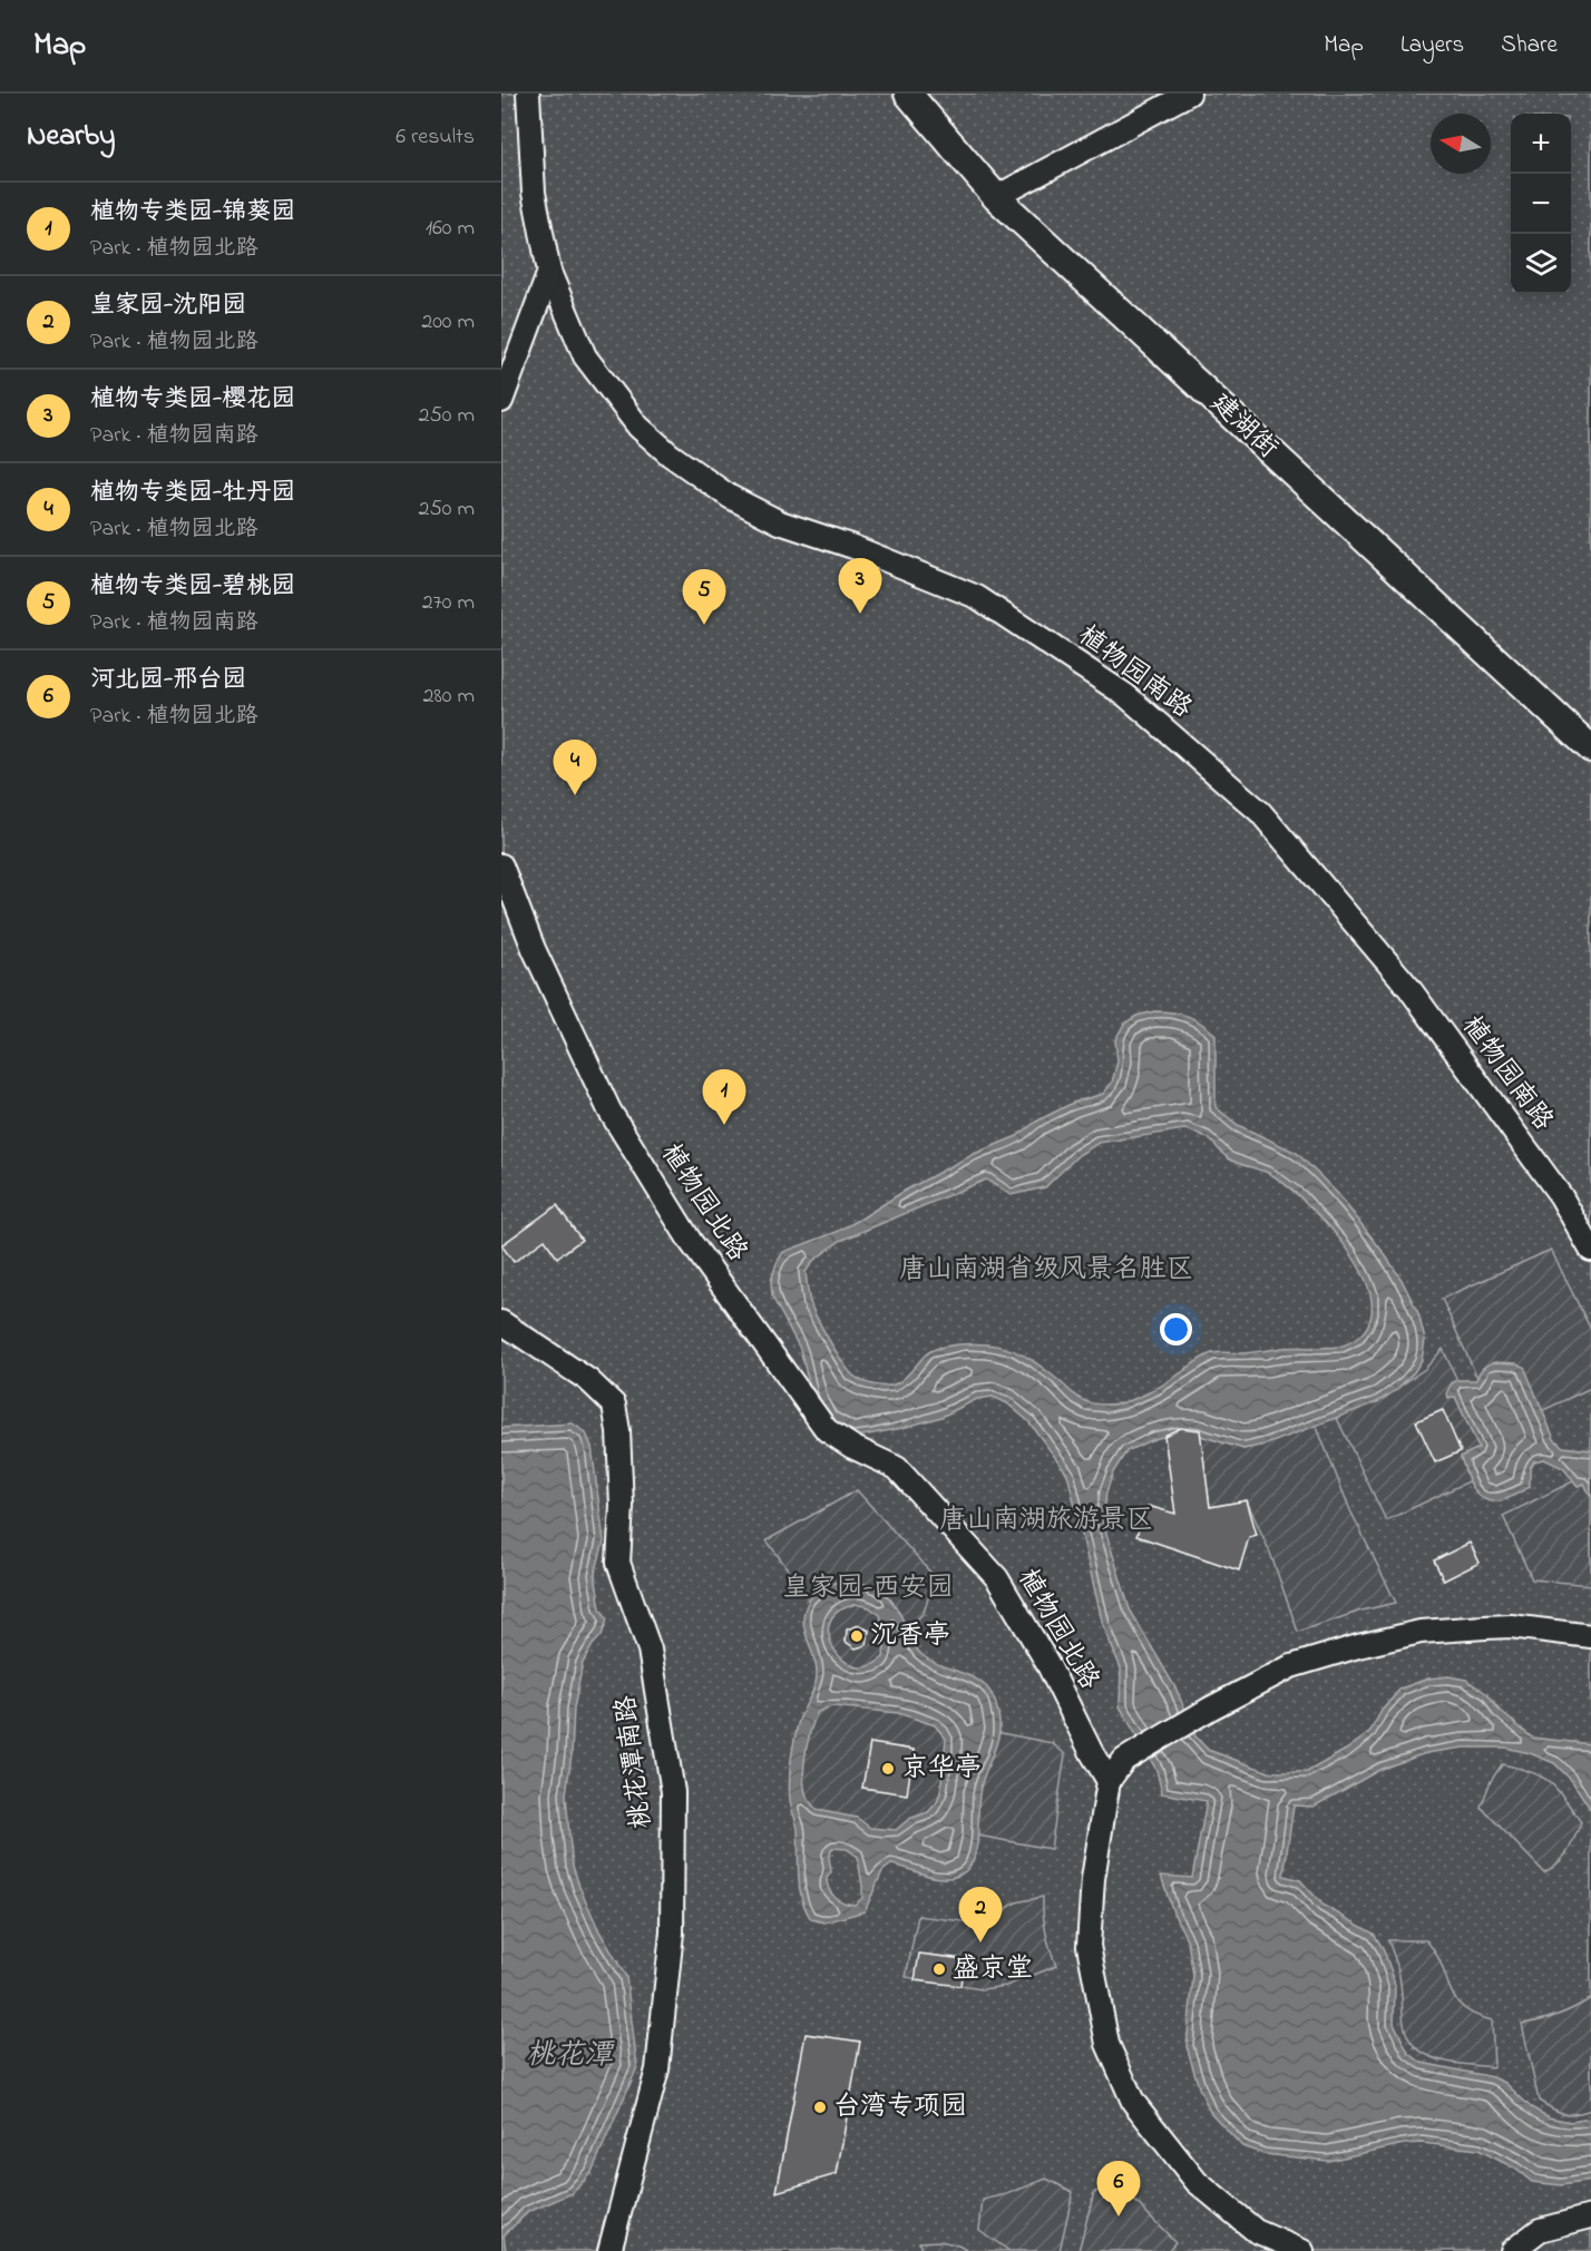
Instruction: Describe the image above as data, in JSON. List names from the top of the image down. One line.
{"streets":{"street":["建湖街","植物园南路","植物园北路","桃花潭南路"]},"water":["桃花潭"],"parks":["唐山南湖省级风景名胜区","唐山南湖旅游景区","皇家园-西安园"],"places":["沉香亭","京华亭","盛京堂","台湾专项园"],"north":"left","page":{"header":"Map","nav":["Map","Layers","Share"],"heading":["Nearby","6 results"],"map_buttons":["+","−"],"list":[{"mark":"1","name":"植物专类园-锦葵园","note":"Park · 植物园北路","value":"160 m"},{"mark":"2","name":"皇家园-沈阳园","note":"Park · 植物园北路","value":"200 m"},{"mark":"3","name":"植物专类园-樱花园","note":"Park · 植物园南路","value":"250 m"},{"mark":"4","name":"植物专类园-牡丹园","note":"Park · 植物园北路","value":"250 m"},{"mark":"5","name":"植物专类园-碧桃园","note":"Park · 植物园南路","value":"270 m"},{"mark":"6","name":"河北园-邢台园","note":"Park · 植物园北路","value":"280 m"}],"pins":["3","5","4","1","2","6"]}}
